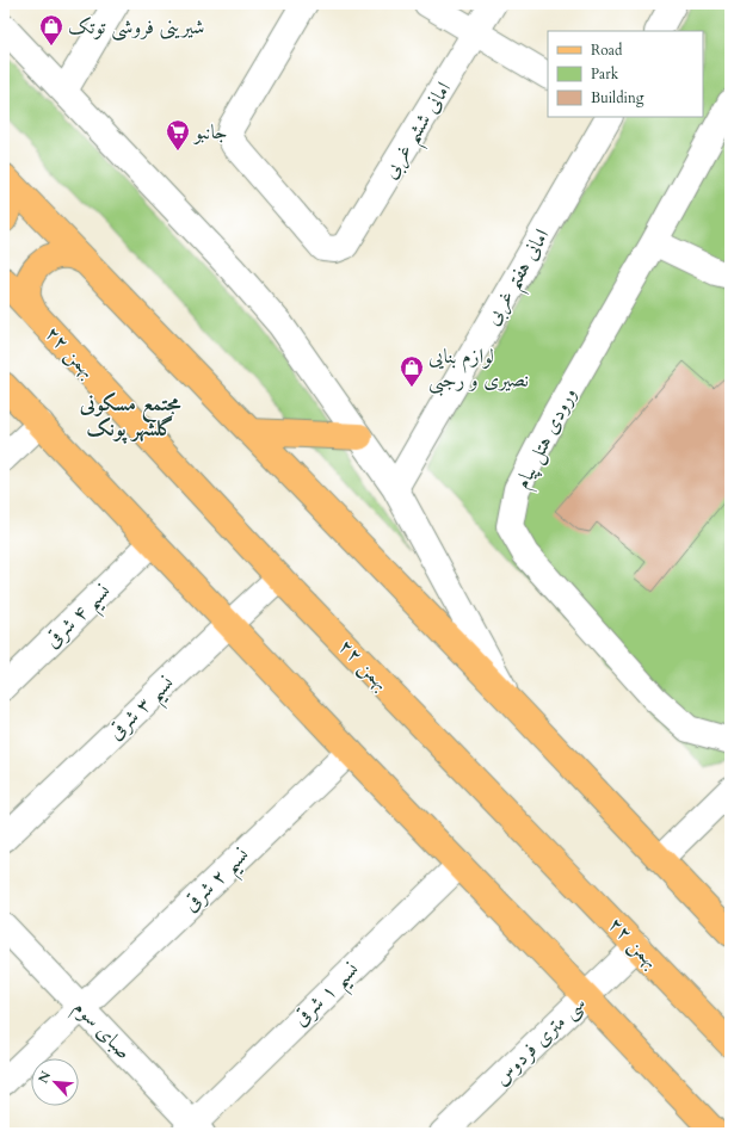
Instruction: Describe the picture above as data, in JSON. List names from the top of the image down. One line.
{"streets":{"main road":["۲۲ بهمن"],"street":["امانی ششم غربی","امانی هفتم غربی","ورودی هتل پیام","نسیم ۴ شرقی","نسیم ۳ شرقی","نسیم ۲ شرقی","نسیم ۱ شرقی","صبای سوم","سی متری فردوس"]},"crossings":[["۲۲ بهمن","نسیم ۳ شرقی"],["۲۲ بهمن","سی متری فردوس"],["نسیم ۲ شرقی","صبای سوم"],["نسیم ۱ شرقی","صبای سوم"]],"districts":["مجتمع مسکونی گلشهر پونک"],"places":{"shop":["شیرینی فروشی توتک","لوازم بنایی نصیری و رجبی"],"supermarket":["جانبو"]},"legend":["Road","Park","Building"],"north":"top left"}
